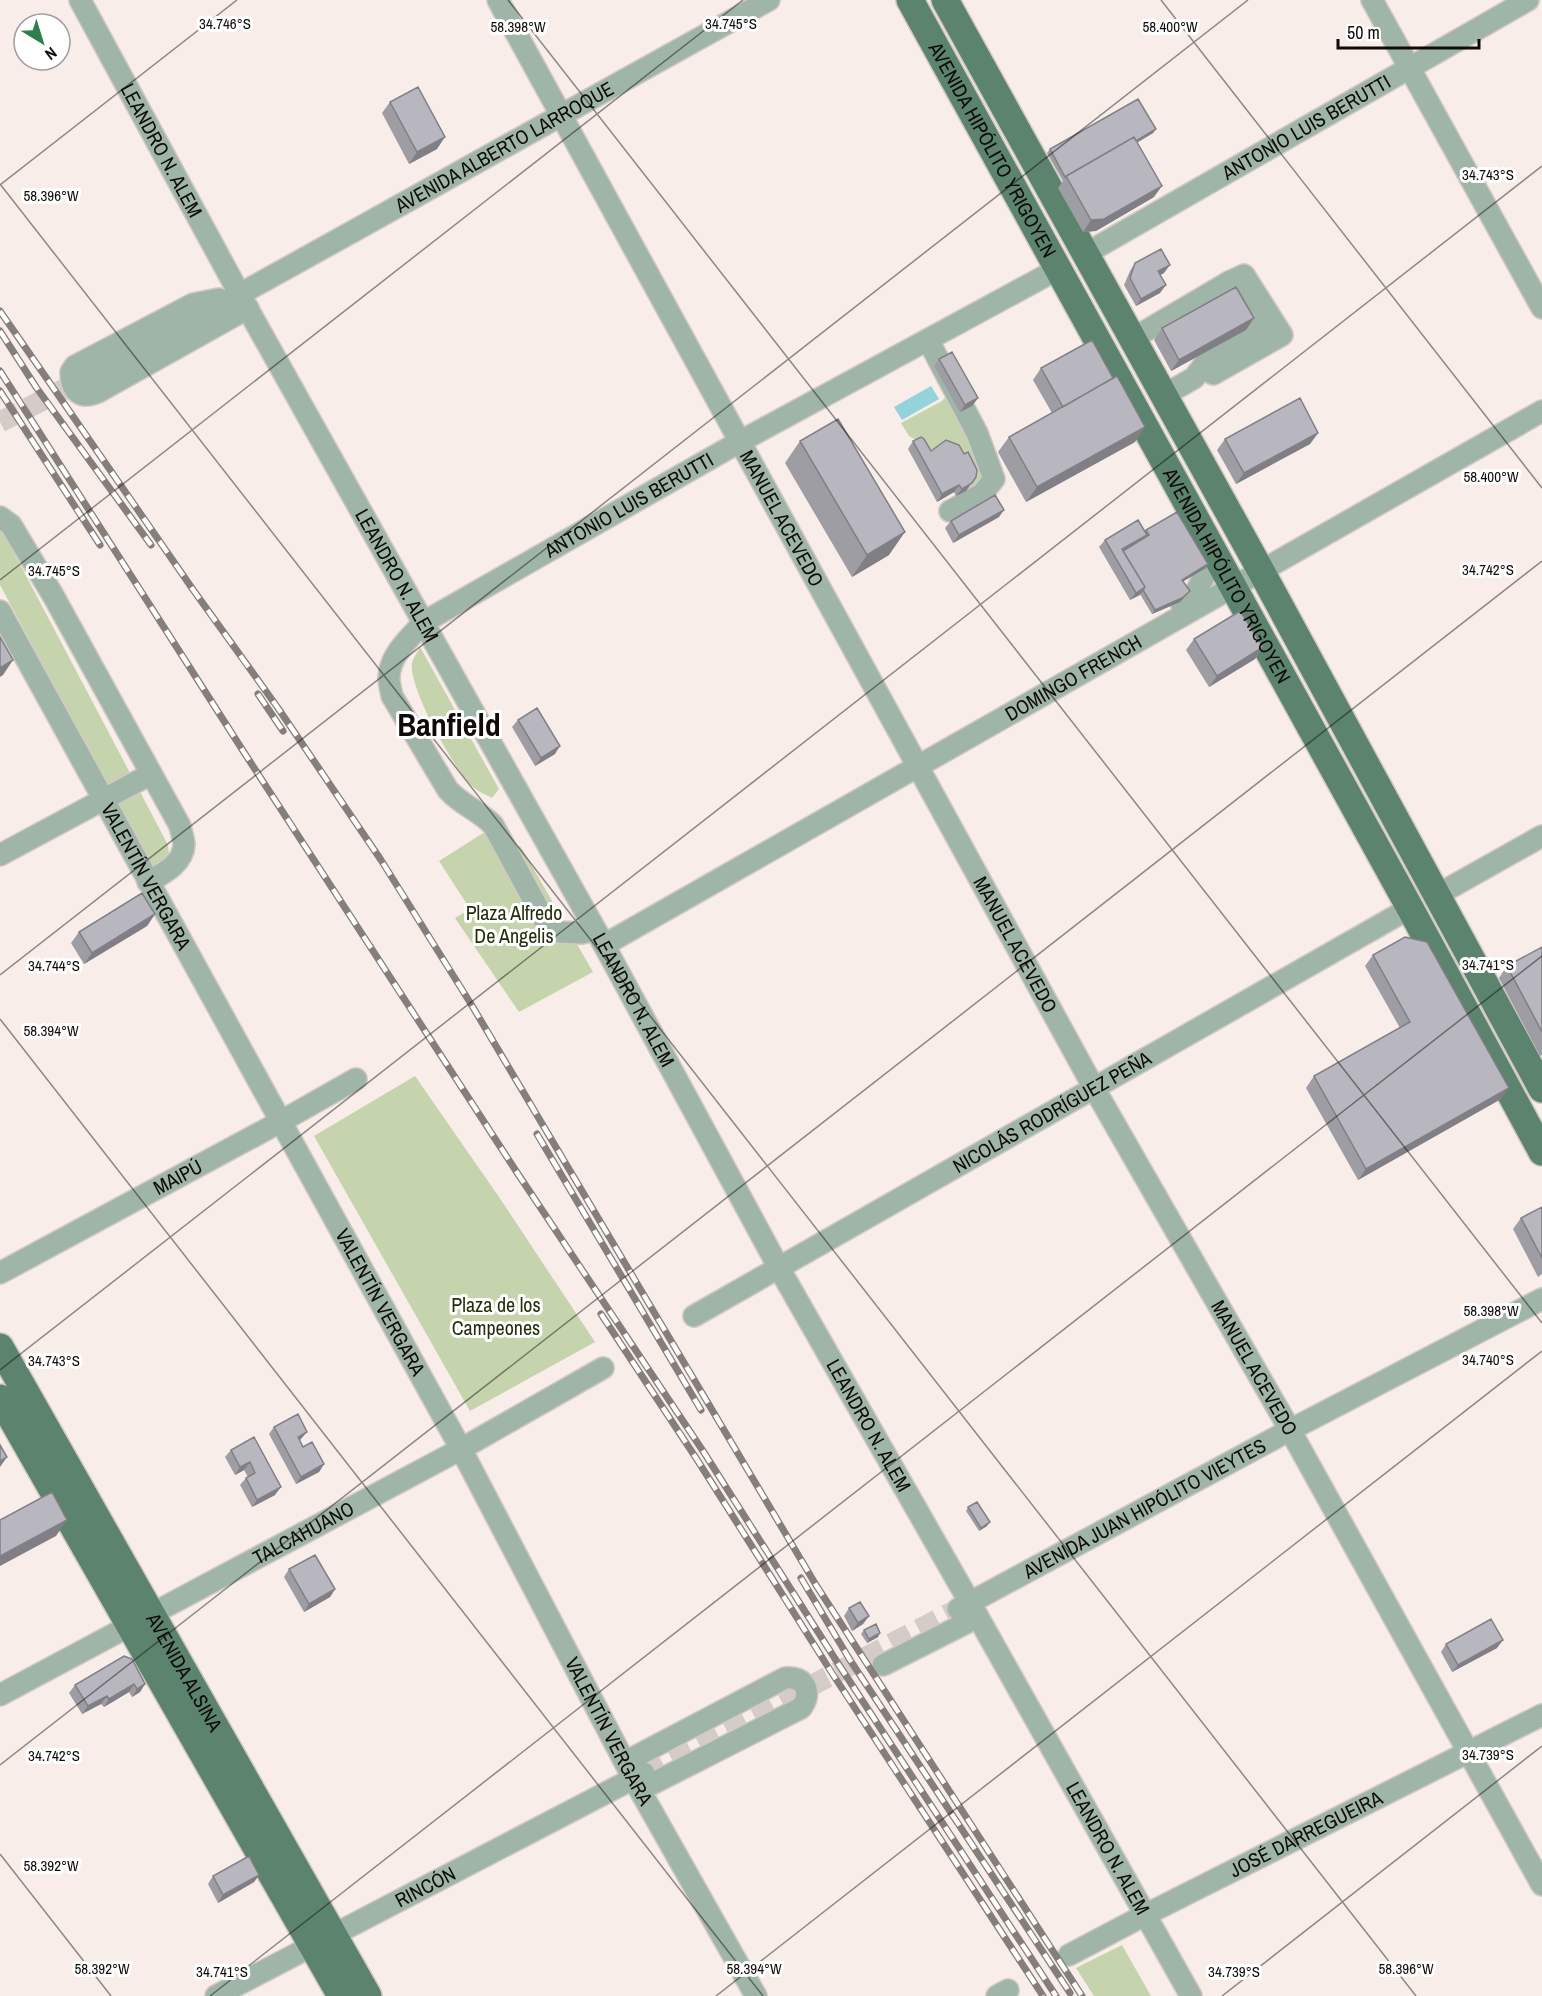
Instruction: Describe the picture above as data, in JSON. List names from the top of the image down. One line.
{"streets":{"main road":["AVENIDA HIPÓLITO YRIGOYEN","AVENIDA ALSINA"],"street":["ANTONIO LUIS BERUTTI","AVENIDA ALBERTO LARROQUE","LEANDRO N. ALEM","MANUEL ACEVEDO","DOMINGO FRENCH","VALENTÍN VERGARA","NICOLÁS RODRÍGUEZ PEÑA","MAIPÚ","AVENIDA JUAN HIPÓLITO VIEYTES","TALCAHUANO","JOSÉ DARREGUEIRA","RINCÓN"]},"crossings":[["ANTONIO LUIS BERUTTI","LEANDRO N. ALEM"],["ANTONIO LUIS BERUTTI","AVENIDA HIPÓLITO YRIGOYEN"],["ANTONIO LUIS BERUTTI","MANUEL ACEVEDO"],["ANTONIO LUIS BERUTTI","DOMINGO FRENCH"],["AVENIDA ALBERTO LARROQUE","LEANDRO N. ALEM"],["AVENIDA ALBERTO LARROQUE","MANUEL ACEVEDO"],["LEANDRO N. ALEM","DOMINGO FRENCH"],["LEANDRO N. ALEM","NICOLÁS RODRÍGUEZ PEÑA"],["LEANDRO N. ALEM","AVENIDA JUAN HIPÓLITO VIEYTES"],["LEANDRO N. ALEM","JOSÉ DARREGUEIRA"],["AVENIDA HIPÓLITO YRIGOYEN","DOMINGO FRENCH"],["AVENIDA HIPÓLITO YRIGOYEN","NICOLÁS RODRÍGUEZ PEÑA"],["MANUEL ACEVEDO","DOMINGO FRENCH"],["MANUEL ACEVEDO","NICOLÁS RODRÍGUEZ PEÑA"],["MANUEL ACEVEDO","AVENIDA JUAN HIPÓLITO VIEYTES"],["MANUEL ACEVEDO","JOSÉ DARREGUEIRA"],["VALENTÍN VERGARA","MAIPÚ"],["VALENTÍN VERGARA","TALCAHUANO"],["VALENTÍN VERGARA","RINCÓN"],["TALCAHUANO","AVENIDA ALSINA"],["AVENIDA ALSINA","RINCÓN"]],"districts":["Banfield"],"parks":["Plaza Alfredo De Angelis","Plaza de los Campeones"],"scale_bar":"50 m","north":"bottom right","coordinates":["34.746°S","34.745°S","58.398°W","58.400°W","34.743°S","58.396°W","34.742°S","34.741°S","34.744°S","58.394°W","34.740°S","34.739°S","58.392°W"]}
